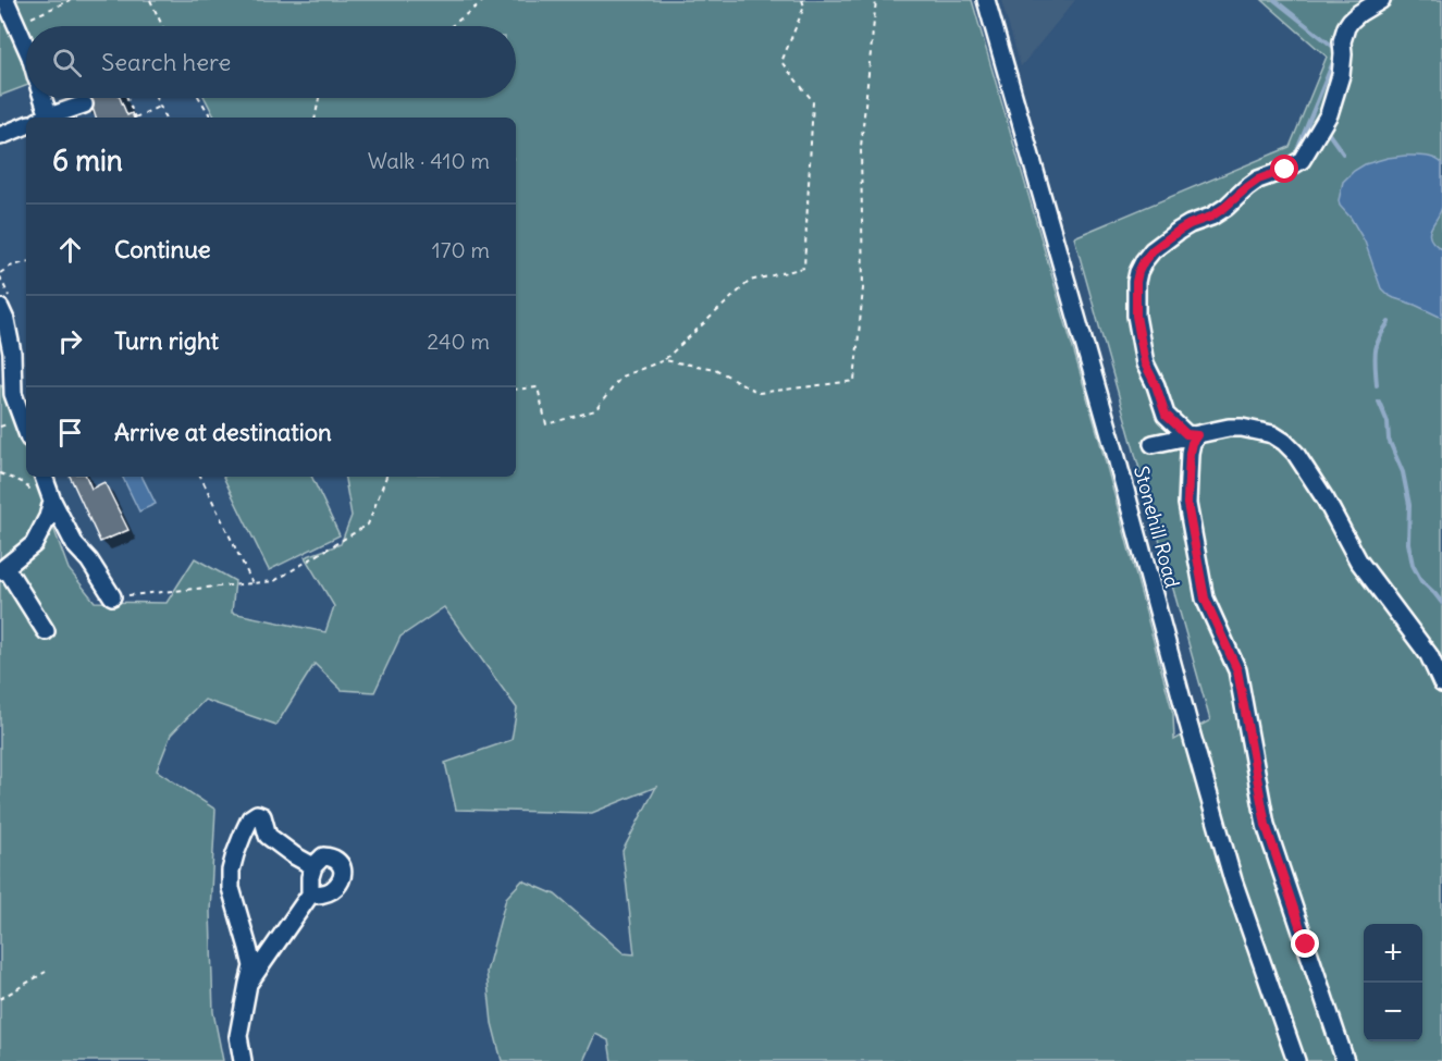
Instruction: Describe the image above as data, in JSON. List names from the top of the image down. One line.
{"streets":{"street":["Stonehill Road"]},"page":{"search":"Search here","heading":["6 min","Walk · 410 m"],"list":[["Continue","170 m"],["Turn right","240 m"],"Arrive at destination"],"map_buttons":["+","−"]}}
